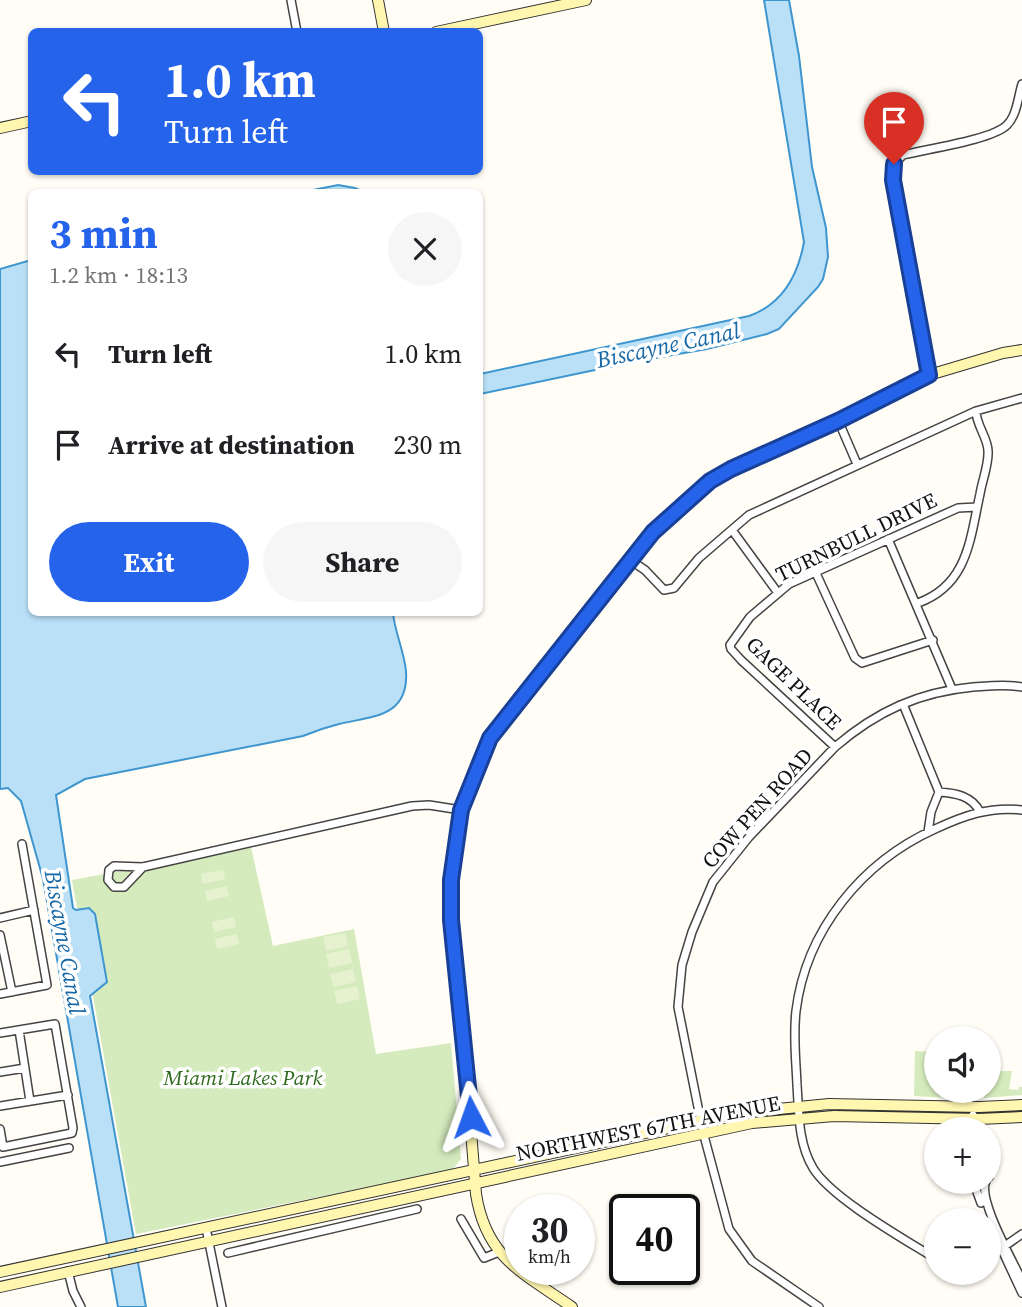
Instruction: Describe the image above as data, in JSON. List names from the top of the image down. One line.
{"streets":{"main road":["NORTHWEST 67TH AVENUE"],"street":["TURNBULL DRIVE","GAGE PLACE","COW PEN ROAD"]},"crossings":[["TURNBULL DRIVE","GAGE PLACE"],["GAGE PLACE","COW PEN ROAD"],["COW PEN ROAD","NORTHWEST 67TH AVENUE"]],"water":["Biscayne Canal"],"parks":["Miami Lakes Park"],"page":{"turn":["1.0 km","Turn left"],"heading":["3 min","1.2 km · 18:13"],"list":[{"name":"Turn left","value":"1.0 km"},{"name":"Arrive at destination","value":"230 m"}],"buttons":["Exit","Share"],"map_buttons":["+","−"],"speed":"30 km/h","limit":"40"}}
